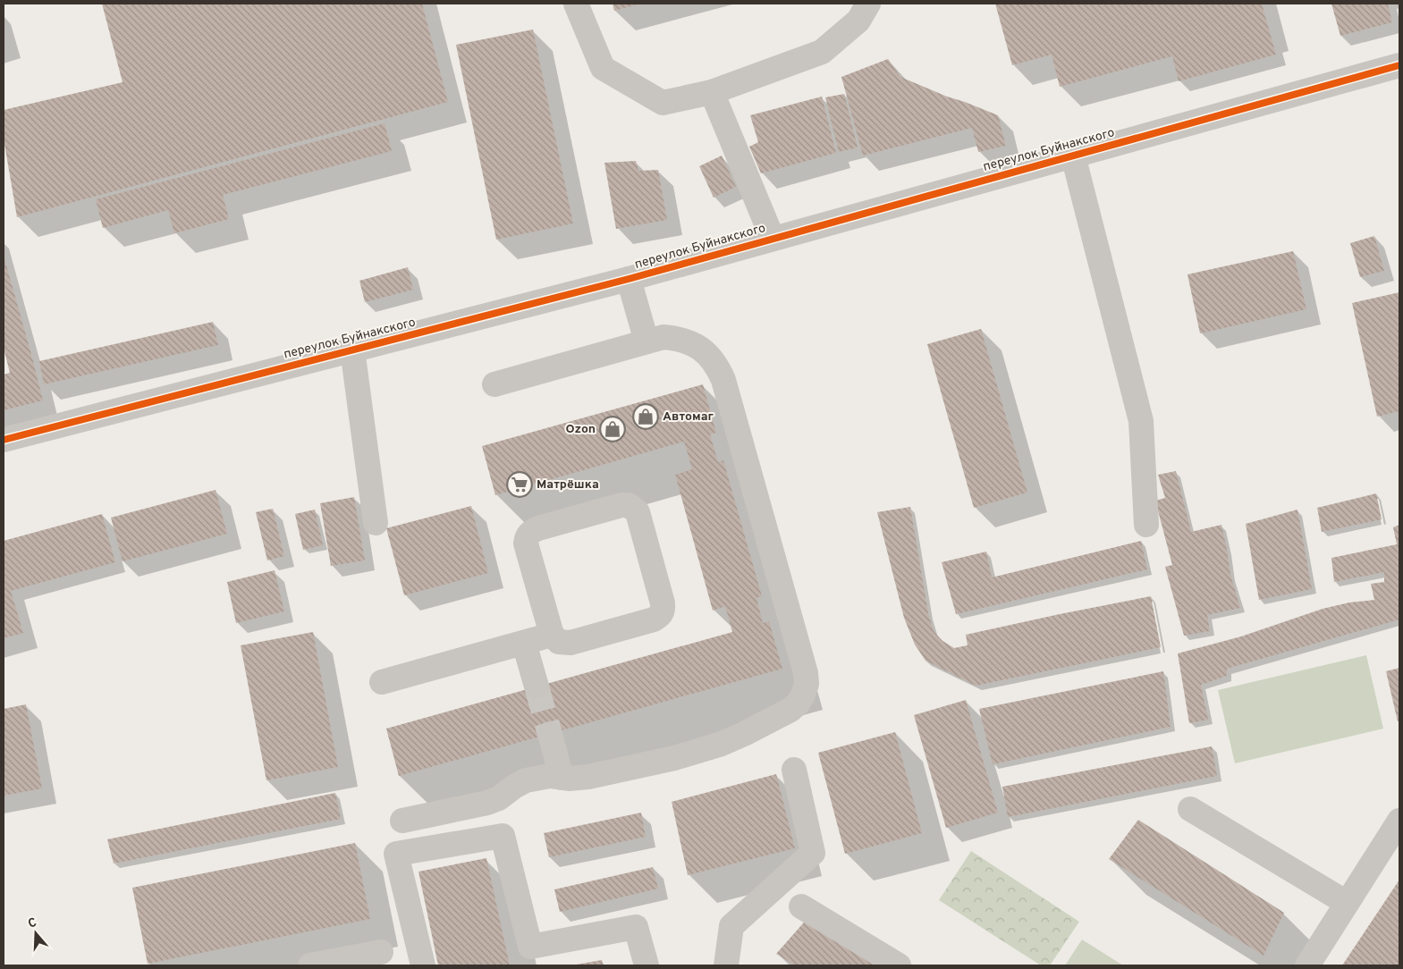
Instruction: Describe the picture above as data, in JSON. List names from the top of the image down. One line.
{"streets":{"street":["переулок Буйнакского"]},"places":{"shop":["Автомаг","Ozon"],"supermarket":["Матрёшка"]},"north":"top"}
